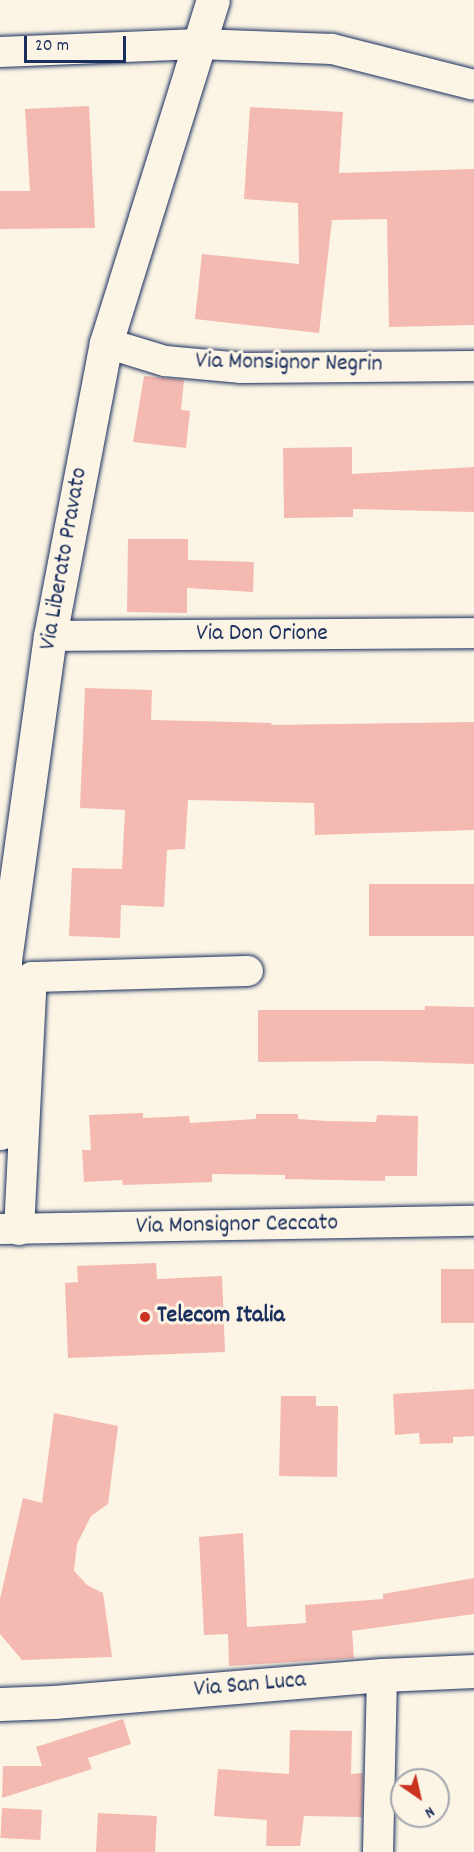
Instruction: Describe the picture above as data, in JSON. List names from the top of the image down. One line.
{"streets":{"street":["Via Monsignor Negrin","Via Liberato Pravato","Via Don Orione","Via Monsignor Ceccato","Via San Luca"]},"crossings":[["Via Monsignor Negrin","Via Liberato Pravato"],["Via Liberato Pravato","Via Don Orione"]],"places":["Telecom Italia"],"scale_bar":"20 m","north":"bottom right"}
